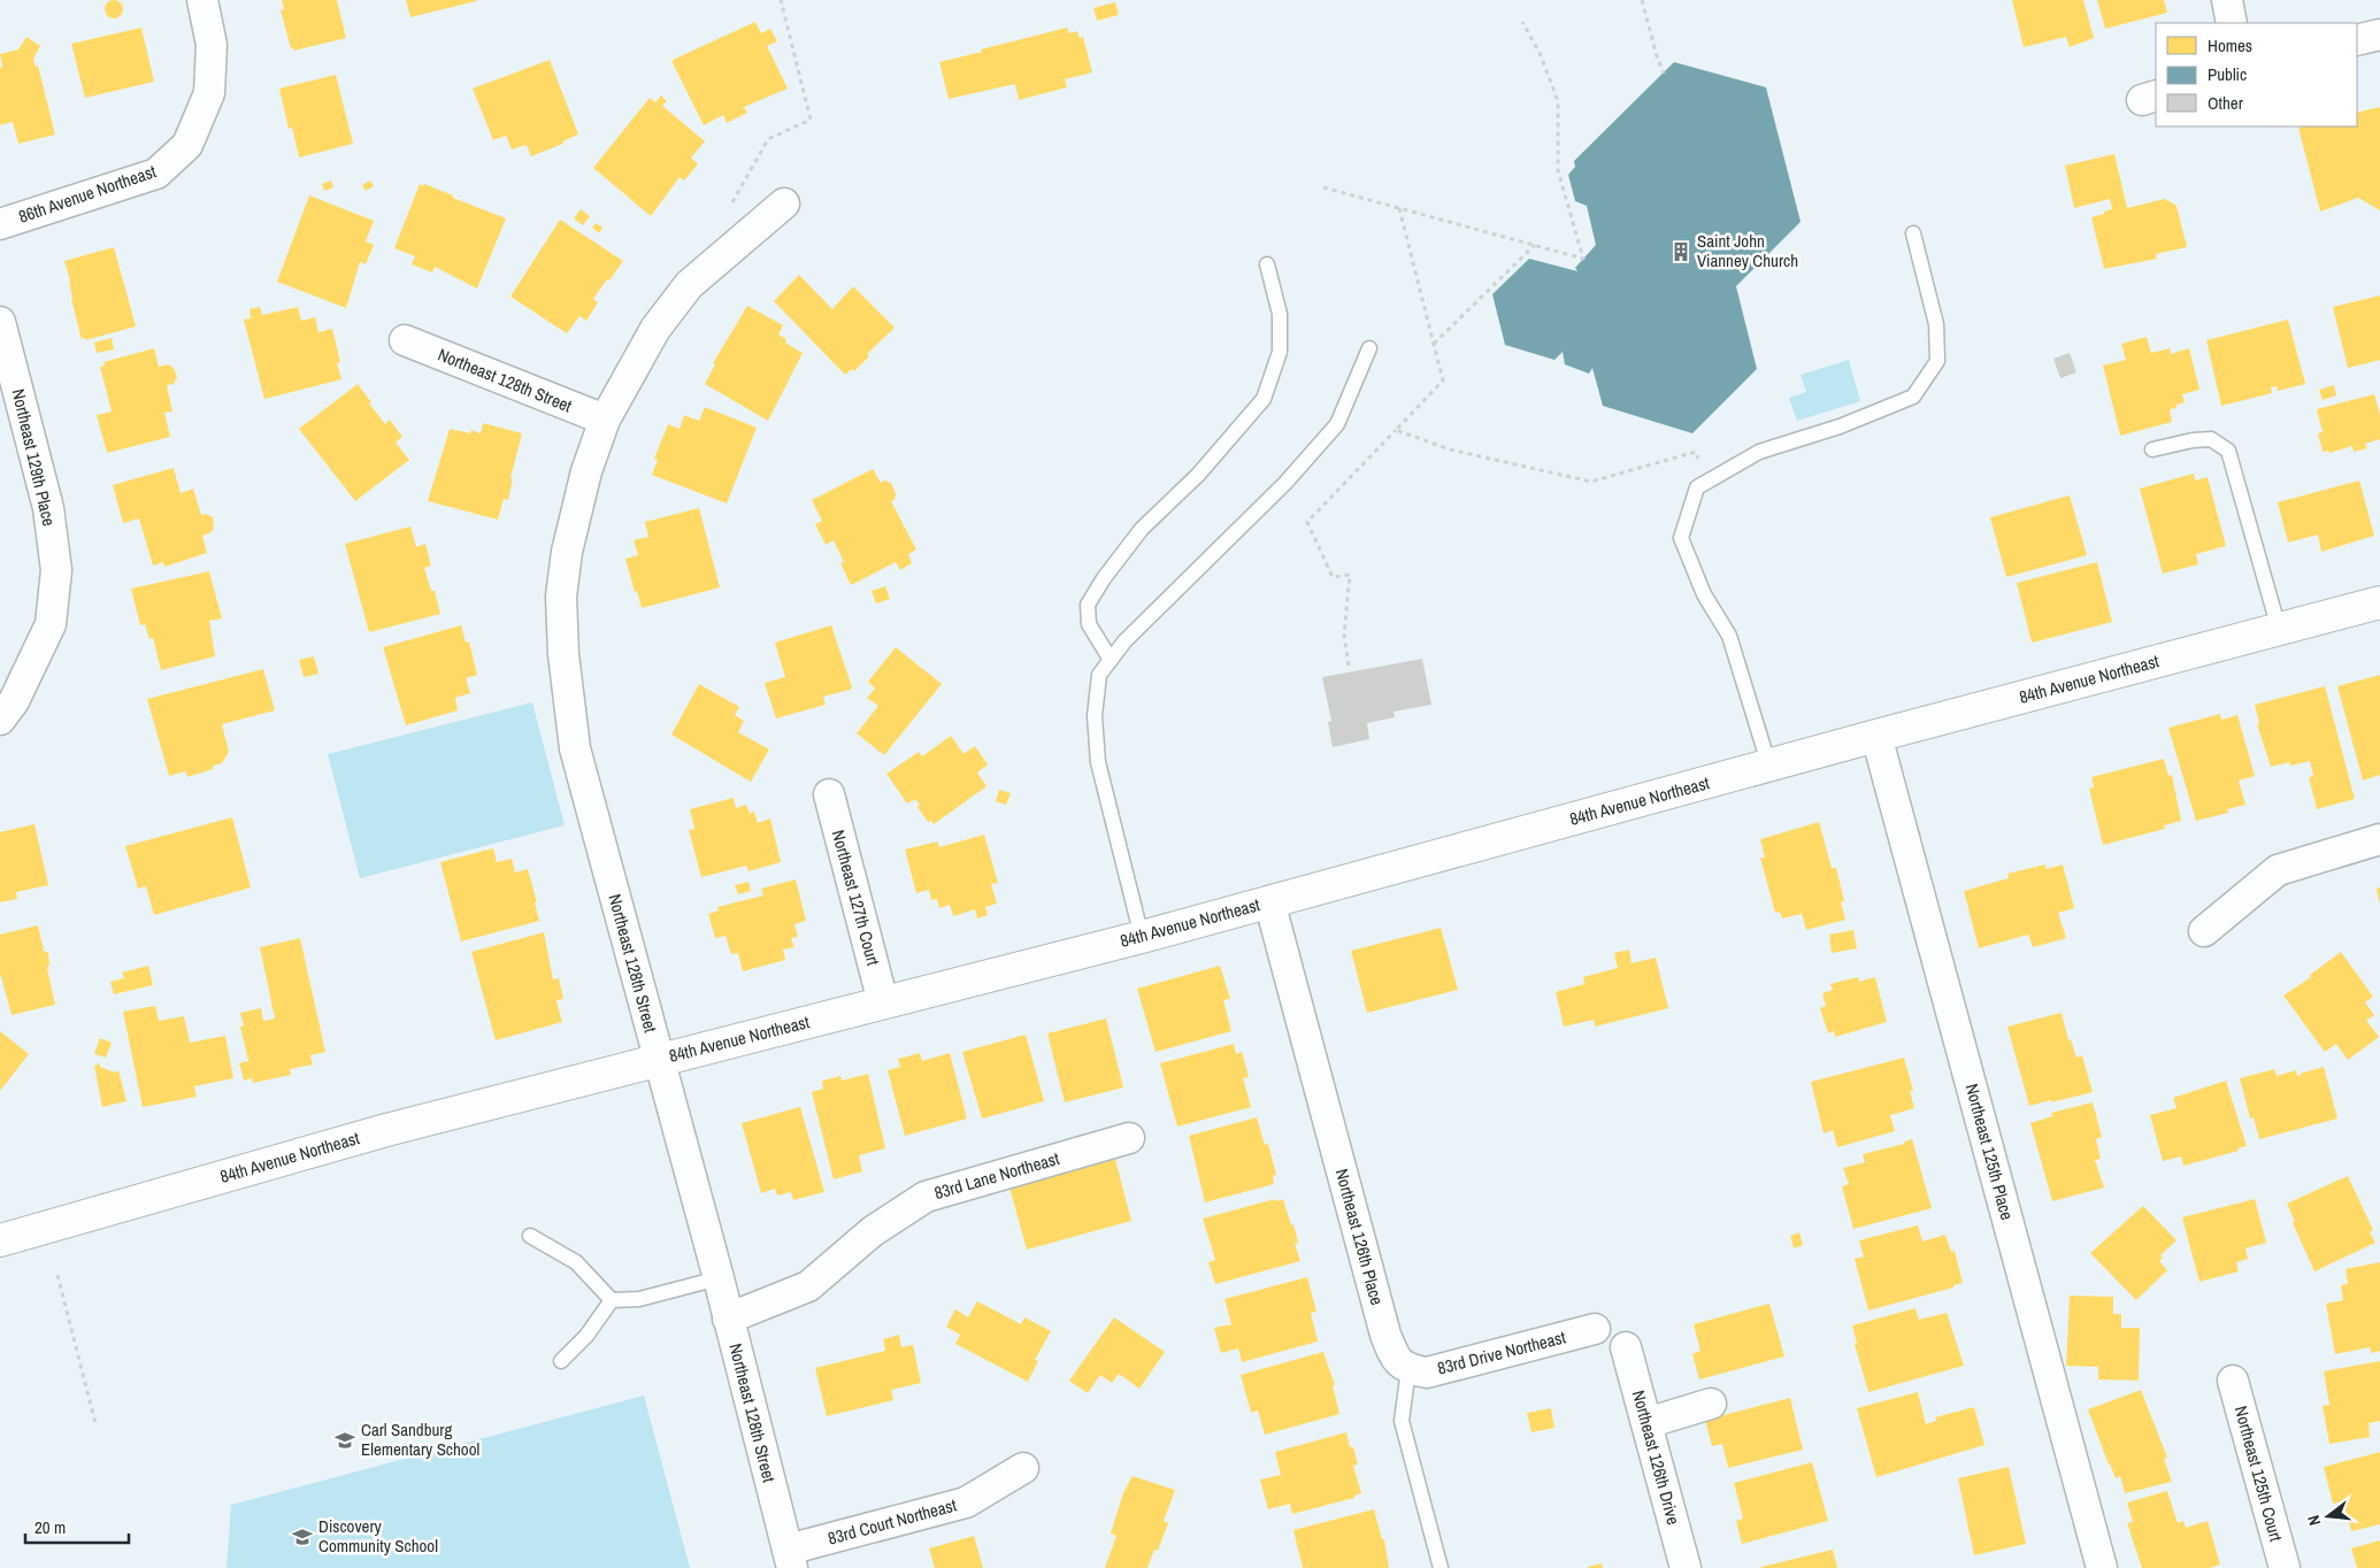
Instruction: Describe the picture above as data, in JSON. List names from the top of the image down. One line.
{"streets":{"street":["86th Avenue Northeast","Northeast 128th Street","Northeast 129th Place","84th Avenue Northeast","Northeast 127th Court","Northeast 125th Place","83rd Lane Northeast","Northeast 126th Place","83rd Drive Northeast","Northeast 126th Drive","Northeast 125th Court","83rd Court Northeast"]},"crossings":[["Northeast 128th Street","84th Avenue Northeast"],["Northeast 128th Street","83rd Lane Northeast"],["Northeast 128th Street","83rd Court Northeast"],["84th Avenue Northeast","Northeast 127th Court"],["84th Avenue Northeast","Northeast 125th Place"],["84th Avenue Northeast","Northeast 126th Place"],["Northeast 126th Place","83rd Drive Northeast"]],"places":{"building":["Saint John Vianney Church"],"school or university":["Carl Sandburg Elementary School","Discovery Community School"]},"legend":["Homes","Public","Other"],"scale_bar":"20 m","north":"left"}
